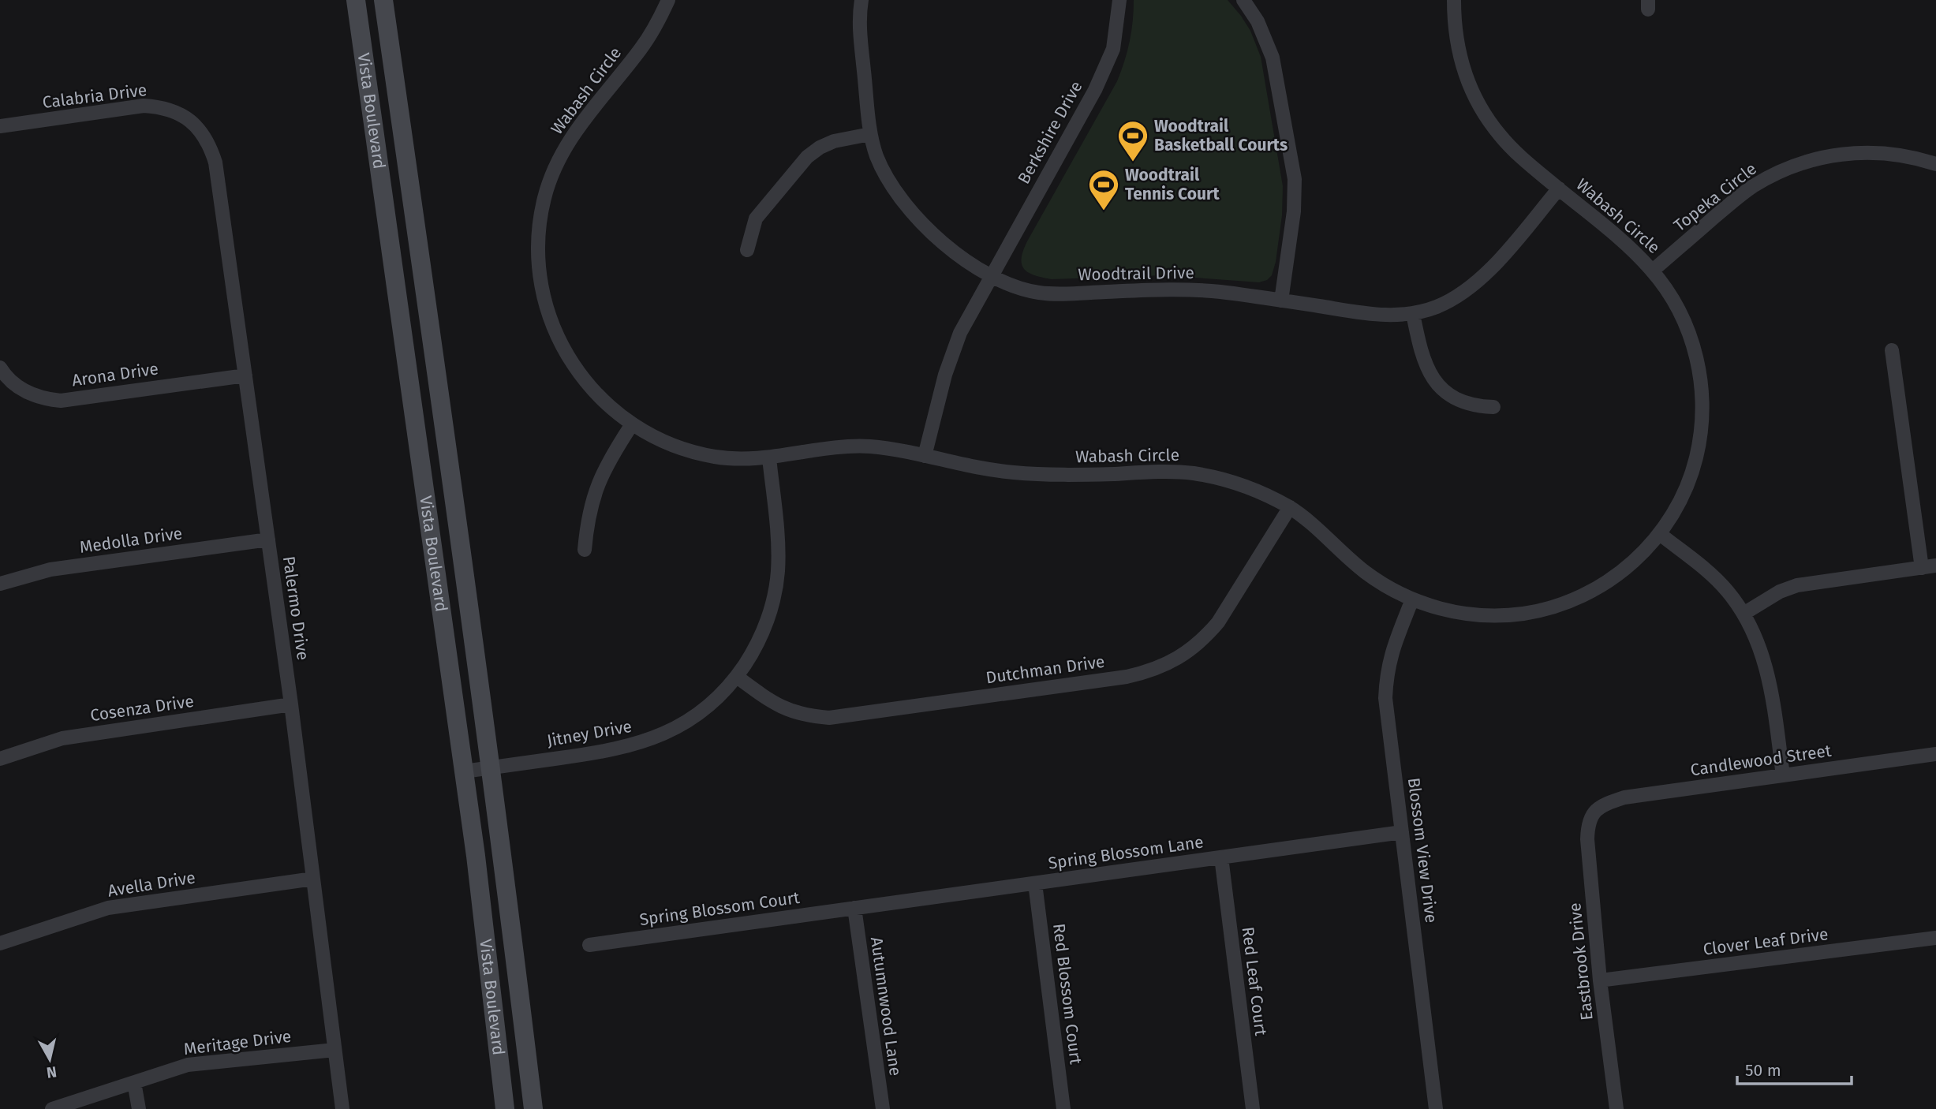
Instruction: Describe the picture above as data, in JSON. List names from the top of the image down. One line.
{"streets":{"main road":["Vista Boulevard"],"street":["Wabash Circle","Calabria Drive","Berkshire Drive","Topeka Circle","Woodtrail Drive","Arona Drive","Medolla Drive","Palermo Drive","Dutchman Drive","Cosenza Drive","Jitney Drive","Candlewood Street","Blossom View Drive","Spring Blossom Lane","Avella Drive","Spring Blossom Court","Clover Leaf Drive","Eastbrook Drive","Red Leaf Court","Red Blossom Court","Autumnwood Lane","Meritage Drive"]},"crossings":[["Wabash Circle","Berkshire Drive"],["Wabash Circle","Topeka Circle"],["Wabash Circle","Woodtrail Drive"],["Wabash Circle","Dutchman Drive"],["Wabash Circle","Jitney Drive"],["Wabash Circle","Blossom View Drive"],["Calabria Drive","Palermo Drive"],["Vista Boulevard","Jitney Drive"],["Berkshire Drive","Woodtrail Drive"],["Arona Drive","Palermo Drive"],["Medolla Drive","Palermo Drive"],["Palermo Drive","Cosenza Drive"],["Palermo Drive","Avella Drive"],["Palermo Drive","Meritage Drive"],["Dutchman Drive","Jitney Drive"],["Candlewood Street","Eastbrook Drive"],["Blossom View Drive","Spring Blossom Lane"],["Spring Blossom Lane","Spring Blossom Court"],["Spring Blossom Lane","Red Leaf Court"],["Spring Blossom Lane","Red Blossom Court"],["Spring Blossom Lane","Autumnwood Lane"],["Spring Blossom Court","Autumnwood Lane"],["Clover Leaf Drive","Eastbrook Drive"]],"places":{"sports":["Woodtrail Basketball Courts","Woodtrail Tennis Court"]},"scale_bar":"50 m","north":"bottom"}
